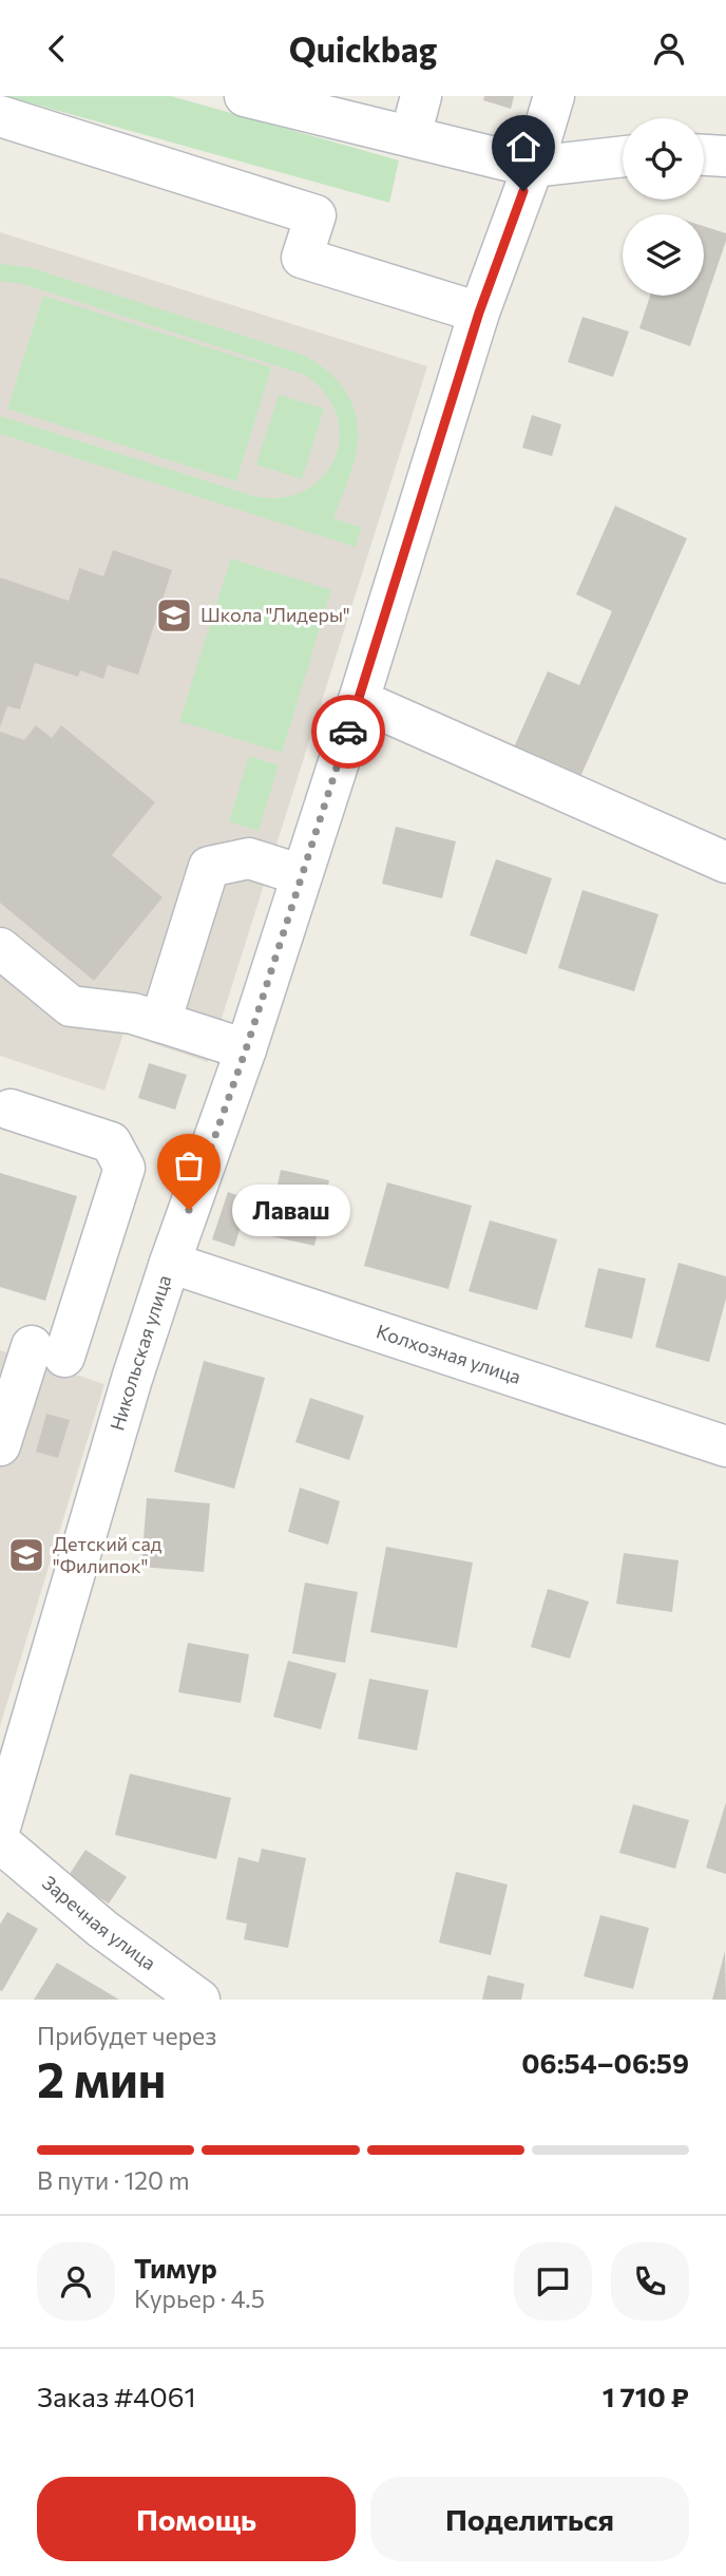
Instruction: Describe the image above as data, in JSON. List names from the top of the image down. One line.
{"streets":{"street":["Никольская улица","Колхозная улица","Заречная улица"]},"crossings":[["Никольская улица","Колхозная улица"]],"places":{"school or university":["Школа \"Лидеры\"","Детский сад \"Филипок\""],"other":["Лаваш"]},"page":{"header":"Quickbag","bubble":"Лаваш","heading":["2 мин","Прибудет через","06:54–06:59"],"panel":["Тимур","Курьер · 4.5","Заказ #4061","1 710 ₽"],"bar":"В пути · 120 m","buttons":["Помощь","Поделиться"]}}
